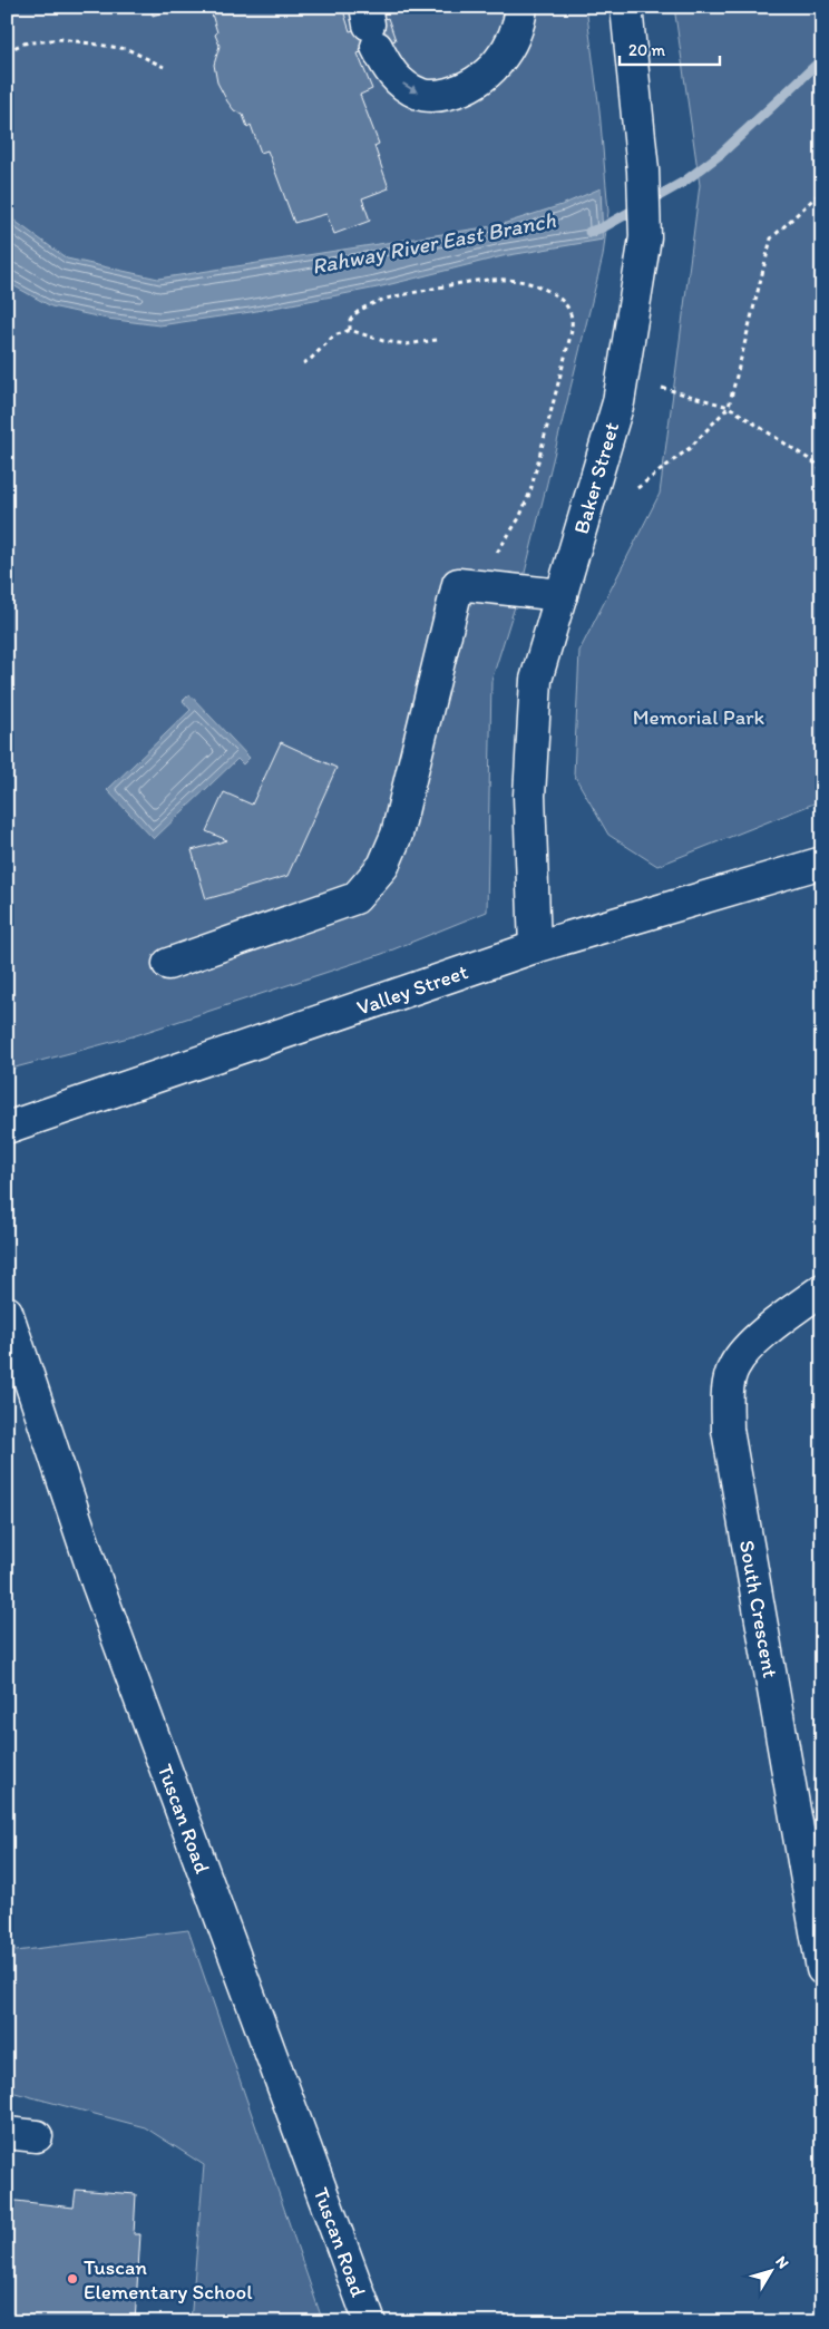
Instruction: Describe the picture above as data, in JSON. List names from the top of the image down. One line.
{"streets":{"street":["Baker Street","Valley Street","South Crescent","Tuscan Road"]},"crossings":[["Baker Street","Valley Street"]],"water":["Rahway River East Branch"],"parks":["Memorial Park"],"places":["Tuscan Elementary School"],"scale_bar":"20 m","north":"top right"}
